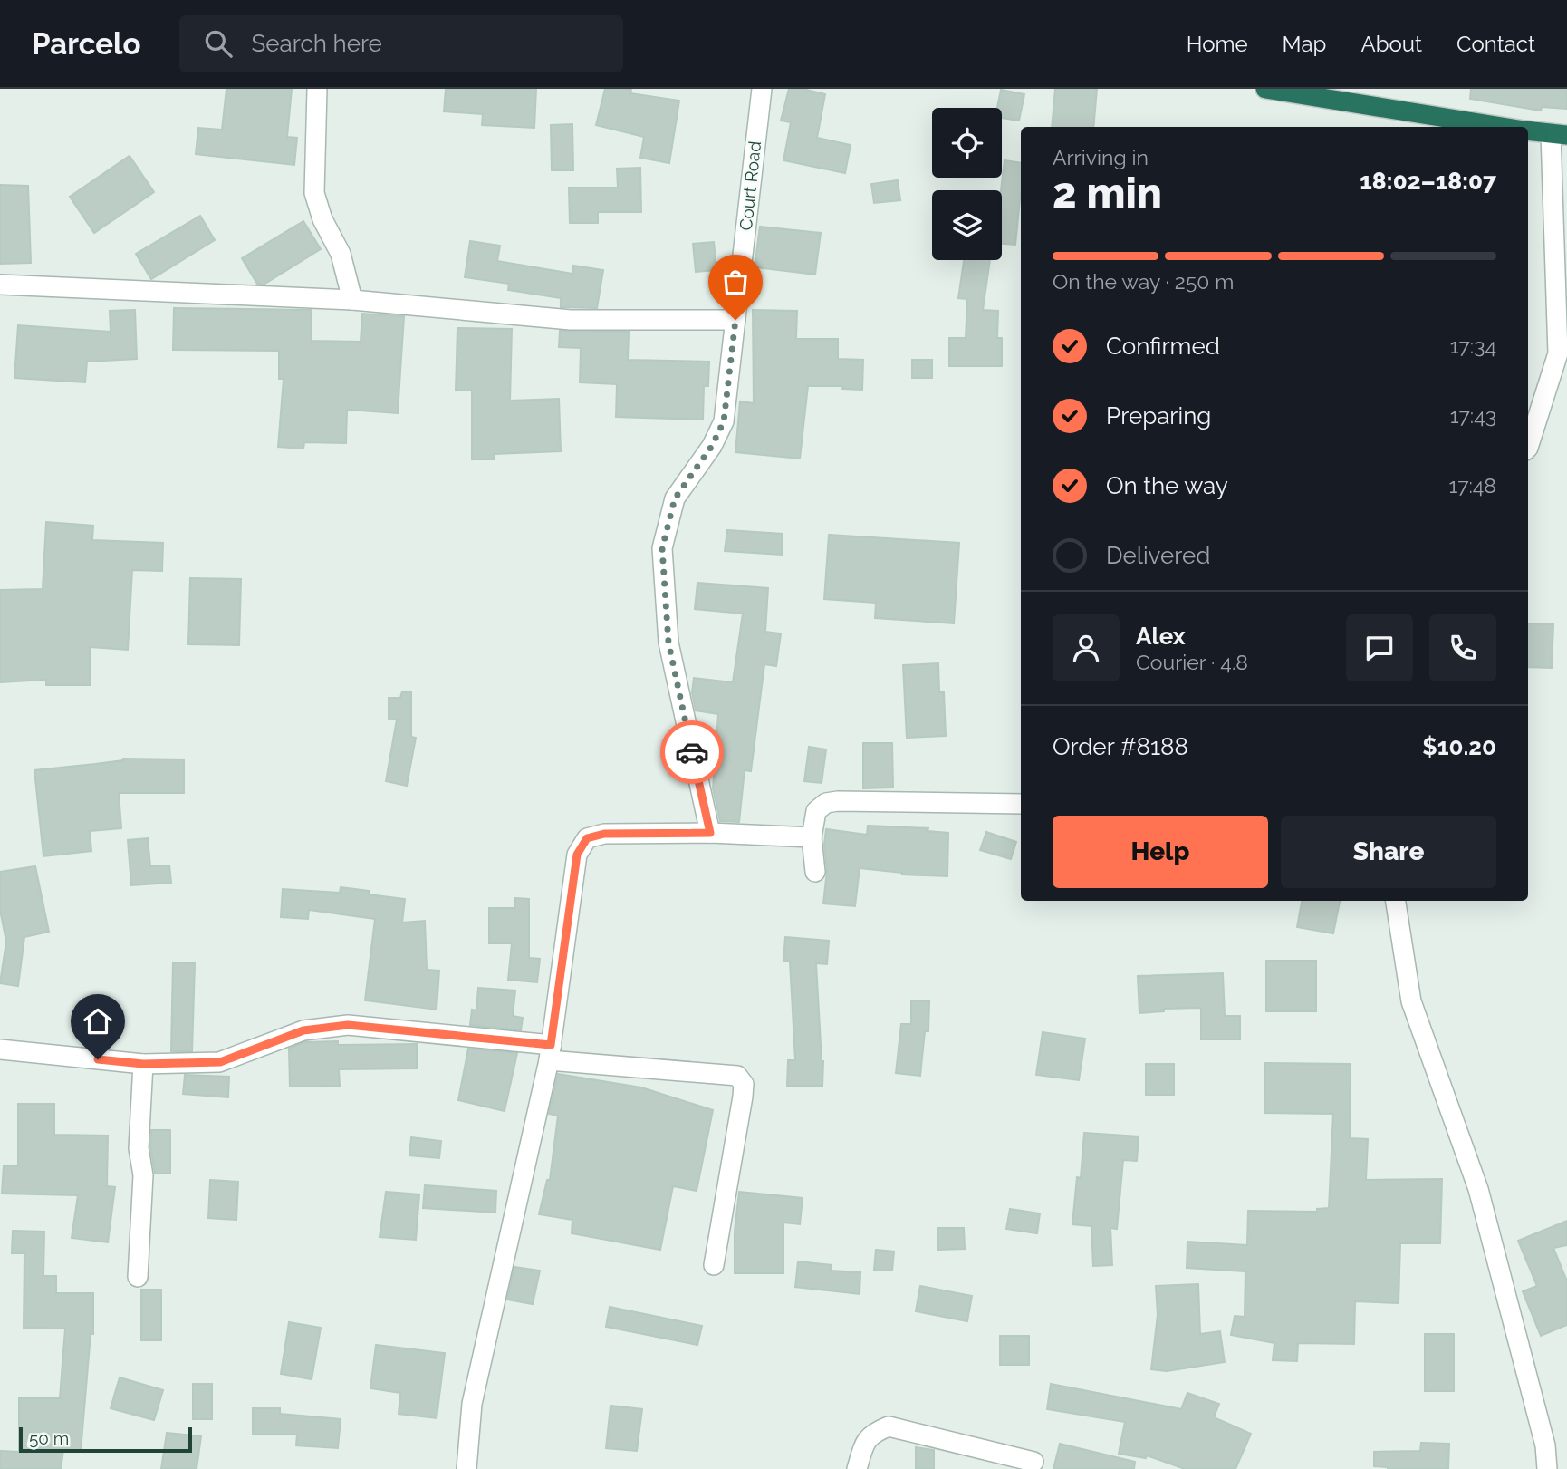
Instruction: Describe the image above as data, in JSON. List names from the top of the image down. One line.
{"streets":{"street":["Court Road"]},"scale_bar":"50 m","page":{"header":"Parcelo","search":"Search here","nav":["Home","Map","About","Contact"],"heading":["2 min","Arriving in","18:02–18:07"],"panel":["Alex","Courier · 4.8","Order #8188","$10.20"],"bar":"On the way · 250 m","list":[["Confirmed","17:34"],["Preparing","17:43"],["On the way","17:48"],"Delivered"],"buttons":["Help","Share"],"scale":"50 m"}}
